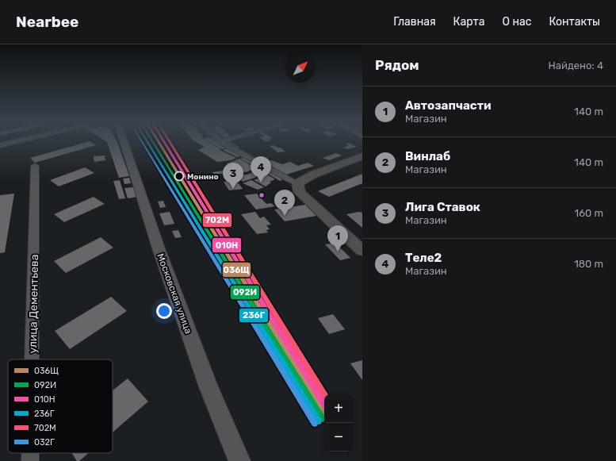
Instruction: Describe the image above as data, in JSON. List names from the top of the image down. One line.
{"streets":{"street":["Московская улица","улица Дементьева"]},"places":["Монино"],"lines":["transit line 036Щ","transit line 092И","transit line 010Н","transit line 236Г","transit line 702М","transit line 032Г"],"legend":["036Щ","092И","010Н","236Г","702М","032Г"],"north":"top right","page":{"header":"Nearbee","nav":["Главная","Карта","О нас","Контакты"],"heading":["Рядом","Найдено: 4"],"list":[{"mark":"1","name":"Автозапчасти","note":"Магазин","value":"140 m"},{"mark":"2","name":"Винлаб","note":"Магазин","value":"140 m"},{"mark":"3","name":"Лига Ставок","note":"Магазин","value":"160 m"},{"mark":"4","name":"Теле2","note":"Магазин","value":"180 m"}],"pins":["4","3","2","1"],"map_buttons":["+","−"]}}
